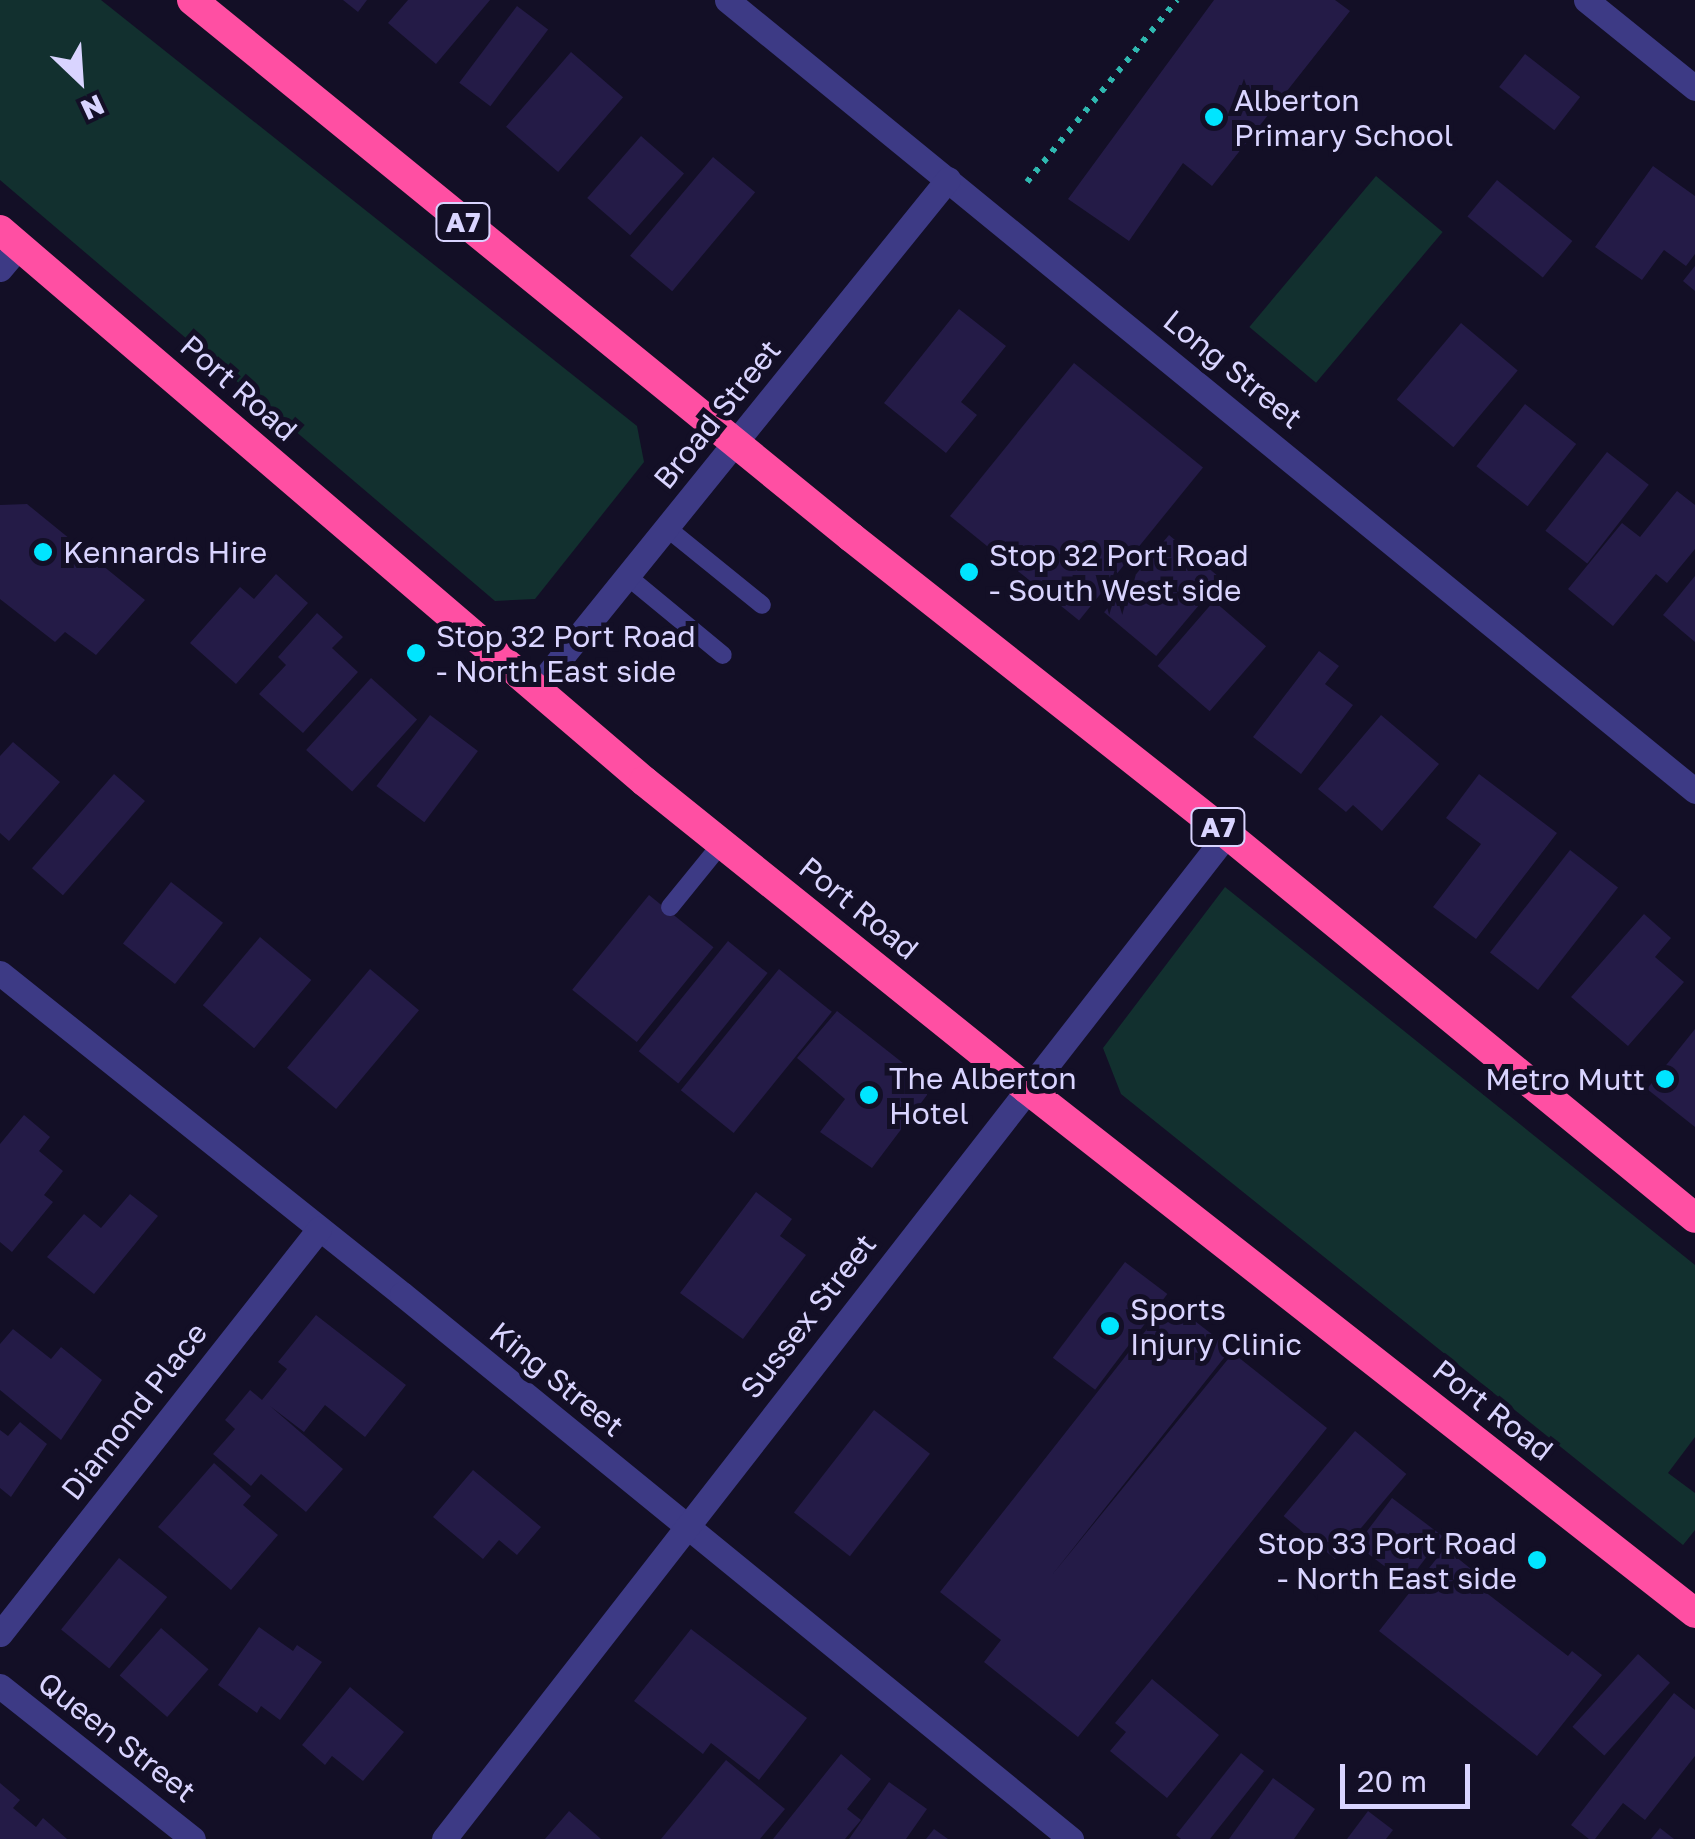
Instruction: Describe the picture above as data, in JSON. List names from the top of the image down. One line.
{"streets":{"highway":["A7","Port Road"],"street":["Long Street","Broad Street","Sussex Street","King Street","Diamond Place","Queen Street"]},"crossings":[["A7","Broad Street"],["A7","Sussex Street"],["Long Street","Broad Street"],["Port Road","Broad Street"],["Port Road","Sussex Street"],["Sussex Street","King Street"],["King Street","Diamond Place"]],"places":["Alberton Primary School","Kennards Hire","Stop 32 Port Road - South West side","Stop 32 Port Road - North East side","Metro Mutt","The Alberton Hotel","Sports Injury Clinic","Stop 33 Port Road - North East side"],"scale_bar":"20 m","north":"bottom right"}
